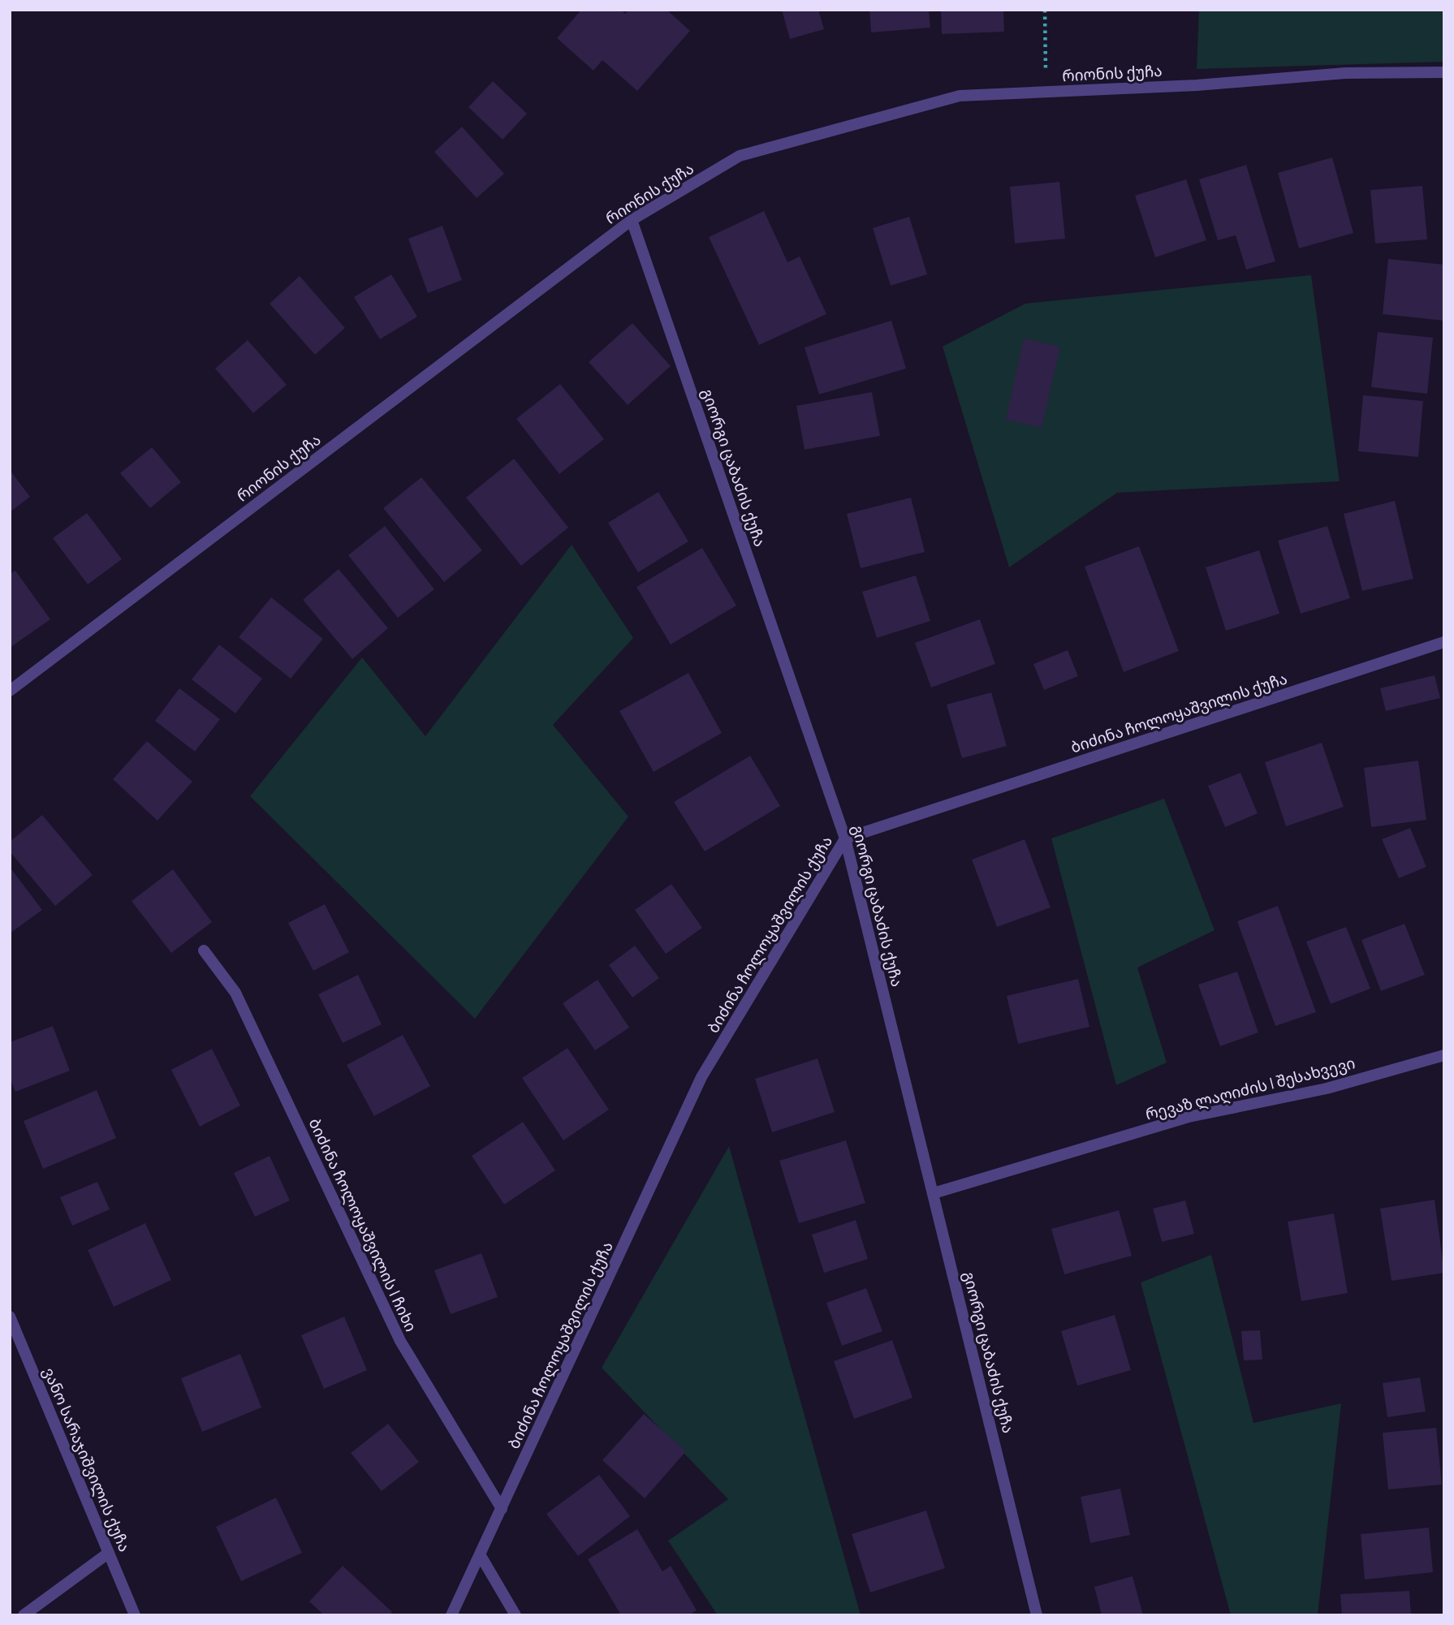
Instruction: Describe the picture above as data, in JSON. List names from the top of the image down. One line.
{"streets":{"street":["რიონის ქუჩა","გიორგი ცაბაძის ქუჩა","ბიძინა ჩოლოყაშვილის ქუჩა","რევაზ ლაღიძის I შესახვევი","ბიძინა ჩოლოყაშვილის I ჩიხი","ვანო სარაჯიშვილის ქუჩა"]},"crossings":[["რიონის ქუჩა","გიორგი ცაბაძის ქუჩა"],["გიორგი ცაბაძის ქუჩა","ბიძინა ჩოლოყაშვილის ქუჩა"],["გიორგი ცაბაძის ქუჩა","რევაზ ლაღიძის I შესახვევი"],["ბიძინა ჩოლოყაშვილის ქუჩა","ბიძინა ჩოლოყაშვილის I ჩიხი"]]}
